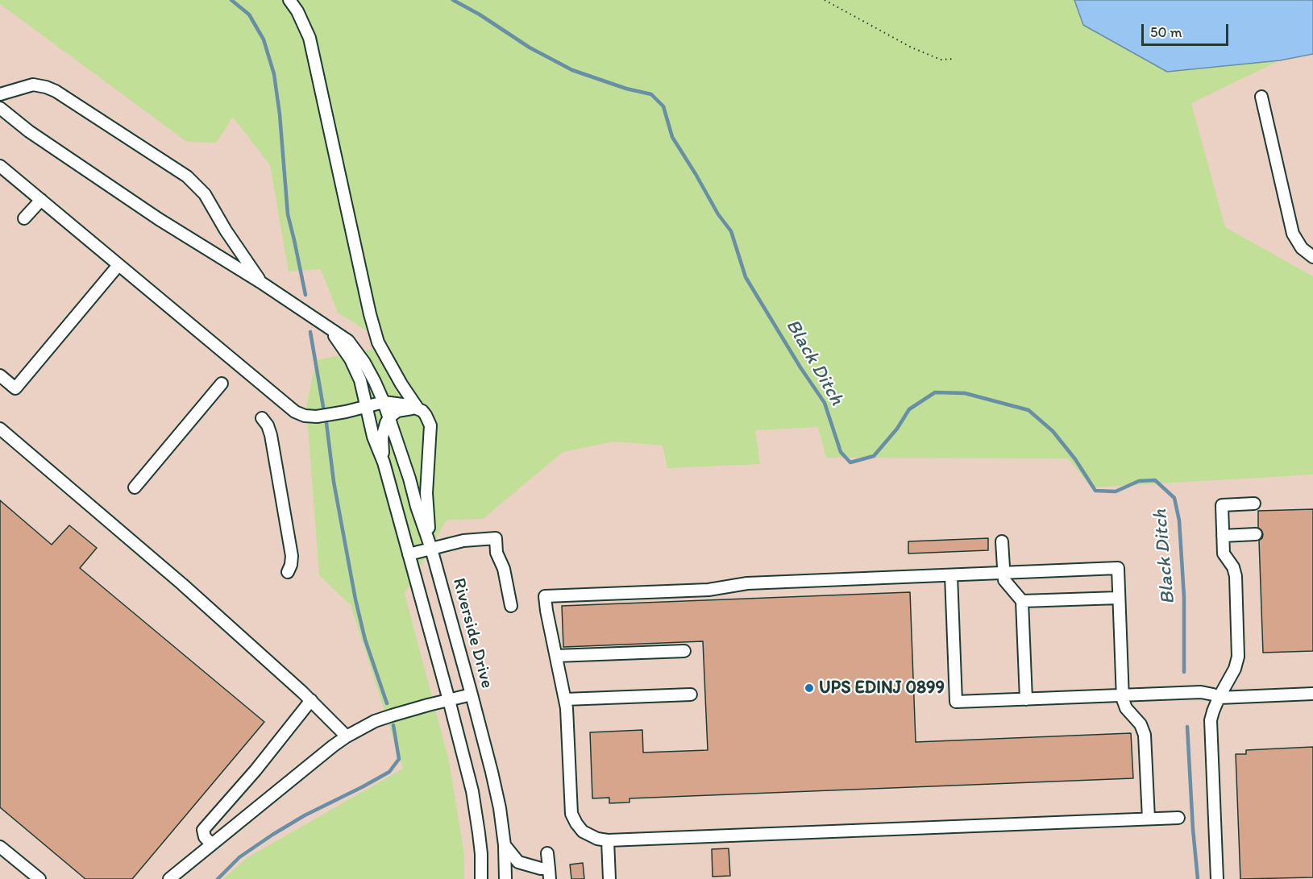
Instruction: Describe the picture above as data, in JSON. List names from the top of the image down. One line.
{"streets":{"street":["Riverside Drive"]},"water":["Black Ditch"],"places":["UPS EDINJ 0899"],"scale_bar":"50 m"}
